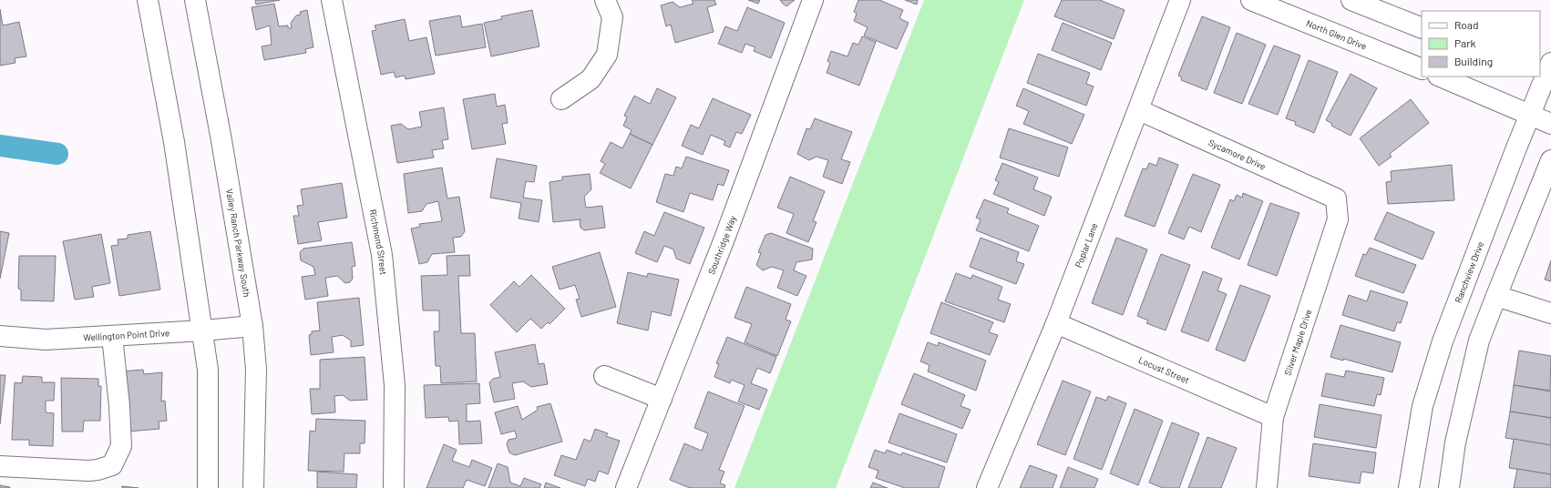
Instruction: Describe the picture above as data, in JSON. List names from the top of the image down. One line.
{"streets":{"street":["North Glen Drive","Sycamore Drive","Richmond Street","Valley Ranch Parkway South","Southridge Way","Poplar Lane","Ranchview Drive","Wellington Point Drive","Silver Maple Drive","Locust Street"]},"crossings":[["Sycamore Drive","Poplar Lane"],["Sycamore Drive","Silver Maple Drive"],["Valley Ranch Parkway South","Wellington Point Drive"],["Poplar Lane","Locust Street"],["Silver Maple Drive","Locust Street"]],"legend":["Road","Park","Building"]}
